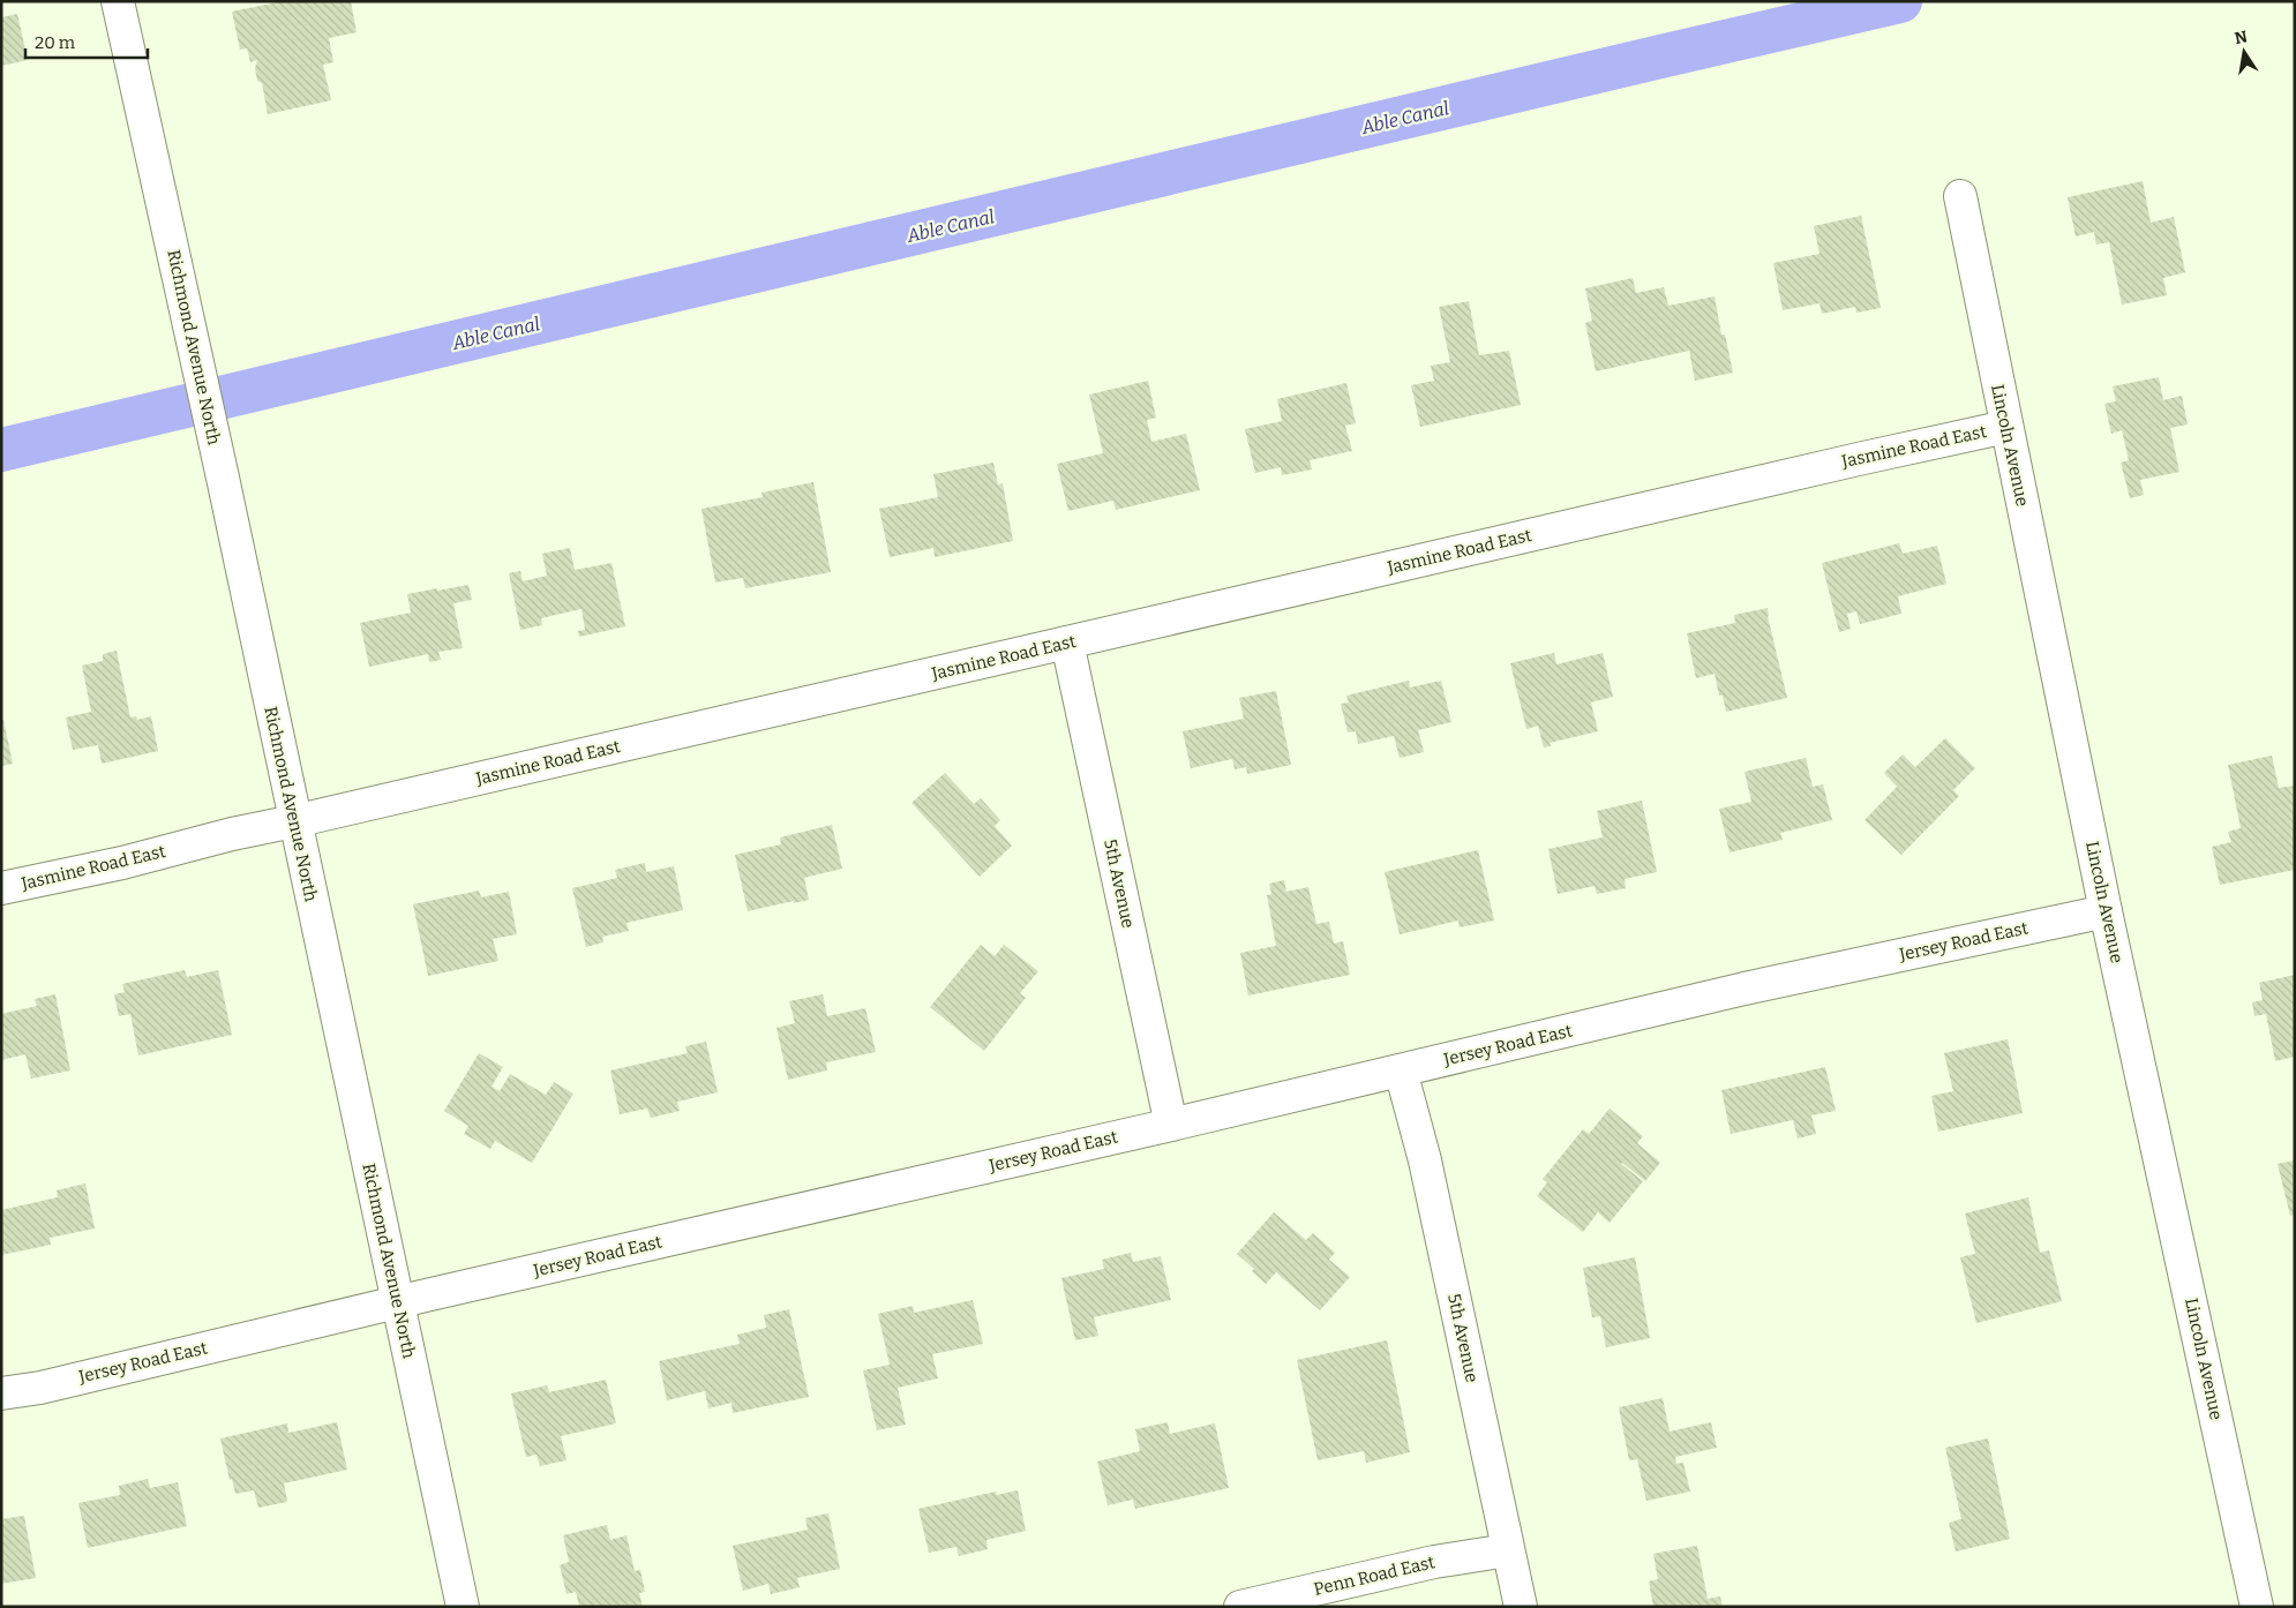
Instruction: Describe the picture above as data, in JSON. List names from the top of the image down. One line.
{"streets":{"street":["Richmond Avenue North","Lincoln Avenue","Jasmine Road East","5th Avenue","Jersey Road East","Penn Road East"]},"crossings":[["Richmond Avenue North","Jasmine Road East"],["Richmond Avenue North","Jersey Road East"],["Lincoln Avenue","Jasmine Road East"],["Lincoln Avenue","Jersey Road East"],["Jasmine Road East","5th Avenue"],["5th Avenue","Jersey Road East"],["5th Avenue","Penn Road East"]],"water":["Able Canal"],"scale_bar":"20 m","north":"top"}
